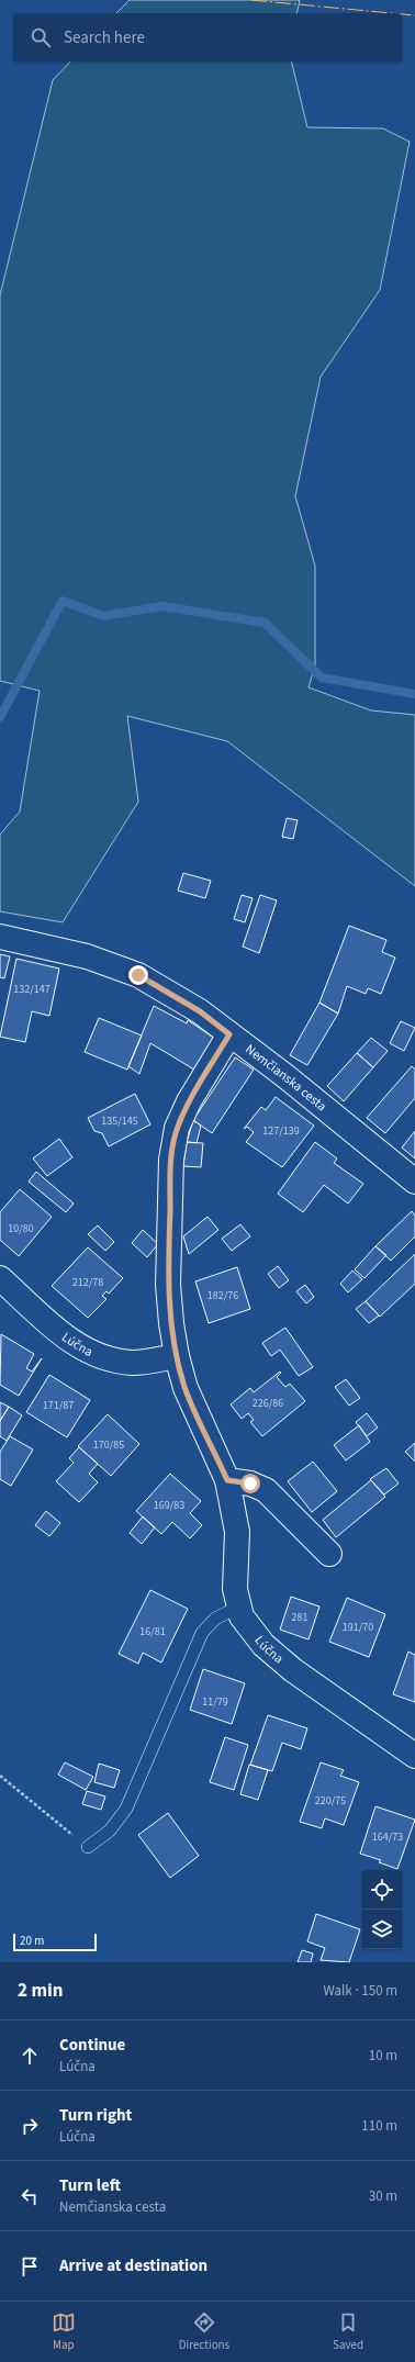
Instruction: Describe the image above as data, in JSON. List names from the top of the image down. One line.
{"streets":{"street":["Nemčianska cesta","Lúčna"]},"crossings":[["Nemčianska cesta","Lúčna"]],"house_numbers":["132/147","135/145","127/139","10/80","212/78","182/76","226/86","171/87","170/85","169/83","281","191/70","16/81","11/79","220/75","164/73"],"scale_bar":"20 m","page":{"search":"Search here","scale":"20 m","heading":["2 min","Walk · 150 m"],"list":[["Continue","Lúčna","10 m"],["Turn right","Lúčna","110 m"],["Turn left","Nemčianska cesta","30 m"],"Arrive at destination"],"nav":["Map","Directions","Saved"]}}
